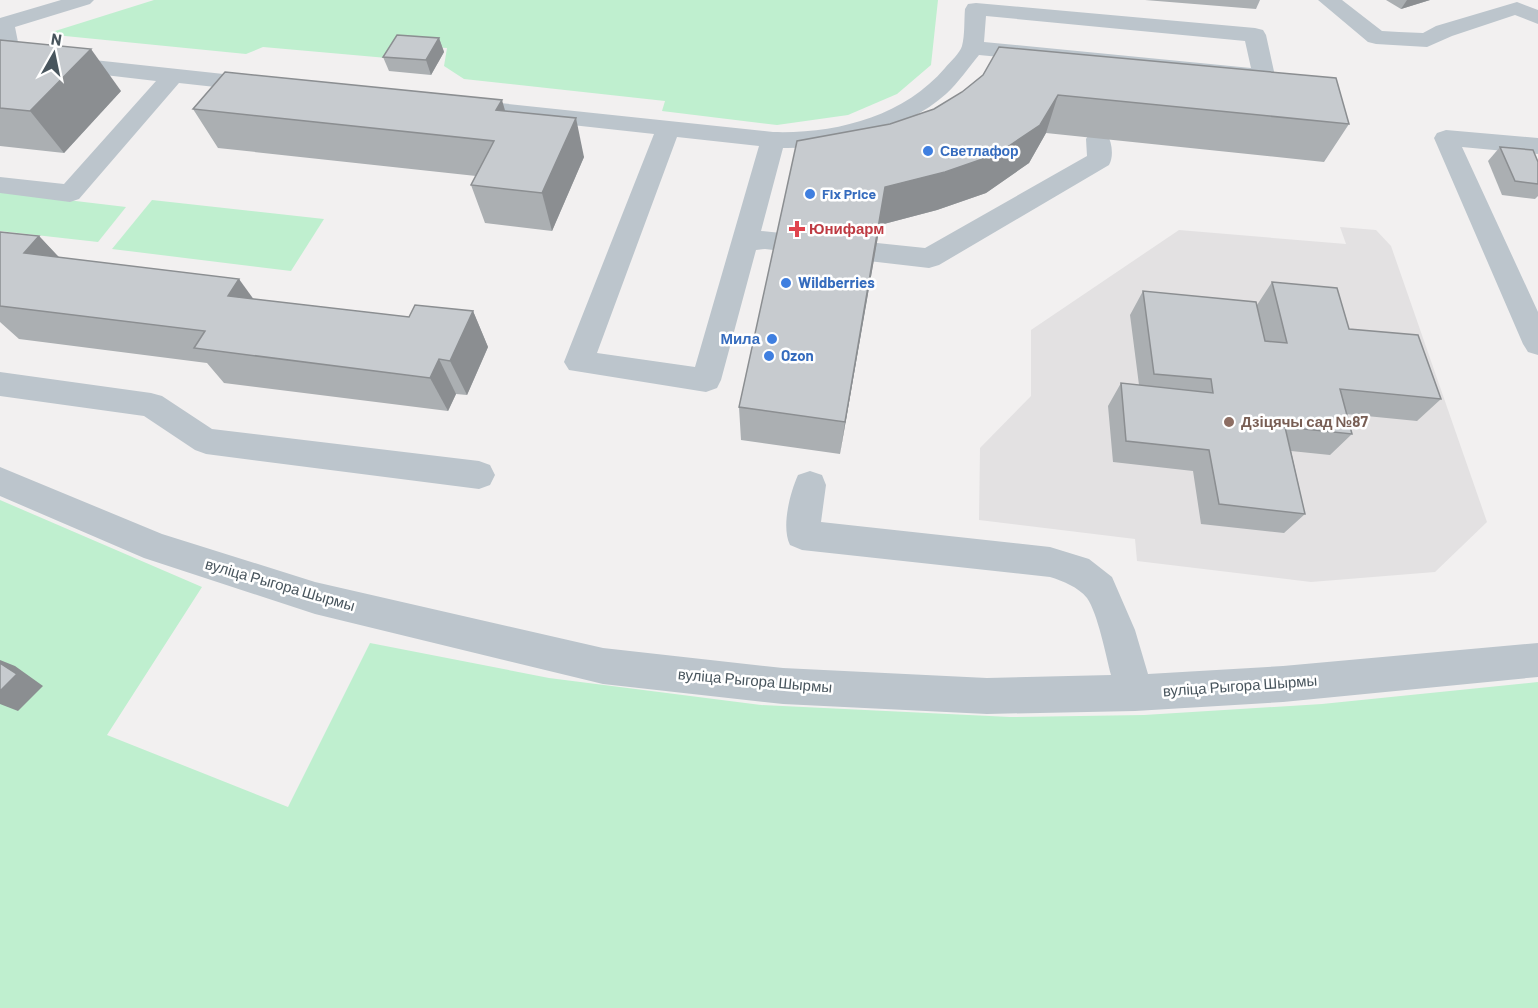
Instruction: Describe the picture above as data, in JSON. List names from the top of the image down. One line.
{"streets":{"street":["вуліца Рыгора Шырмы"]},"places":{"other":["Светлафор","Fix Price","Wildberries","Мила","Ozon","Дзіцячы сад №87"],"health":["Юнифарм"]},"north":"top"}
